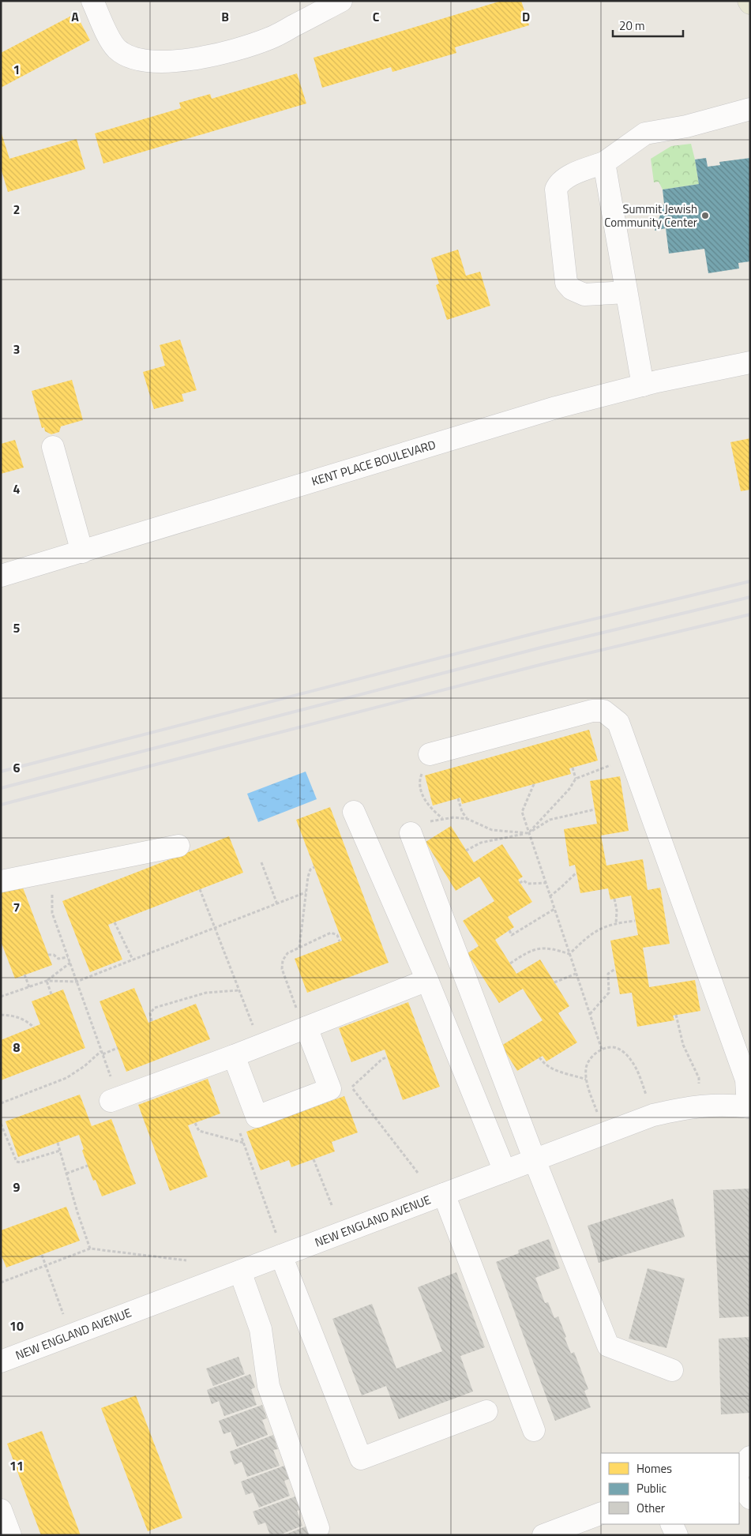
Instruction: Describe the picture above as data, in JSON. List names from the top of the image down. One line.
{"streets":{"street":["KENT PLACE BOULEVARD","NEW ENGLAND AVENUE"]},"places":["Summit Jewish Community Center"],"legend":["Homes","Public","Other"],"scale_bar":"20 m","grid":{"columns":["A","B","C","D"],"rows":["1","2","3","4","5","6","7","8","9","10","11"]}}
